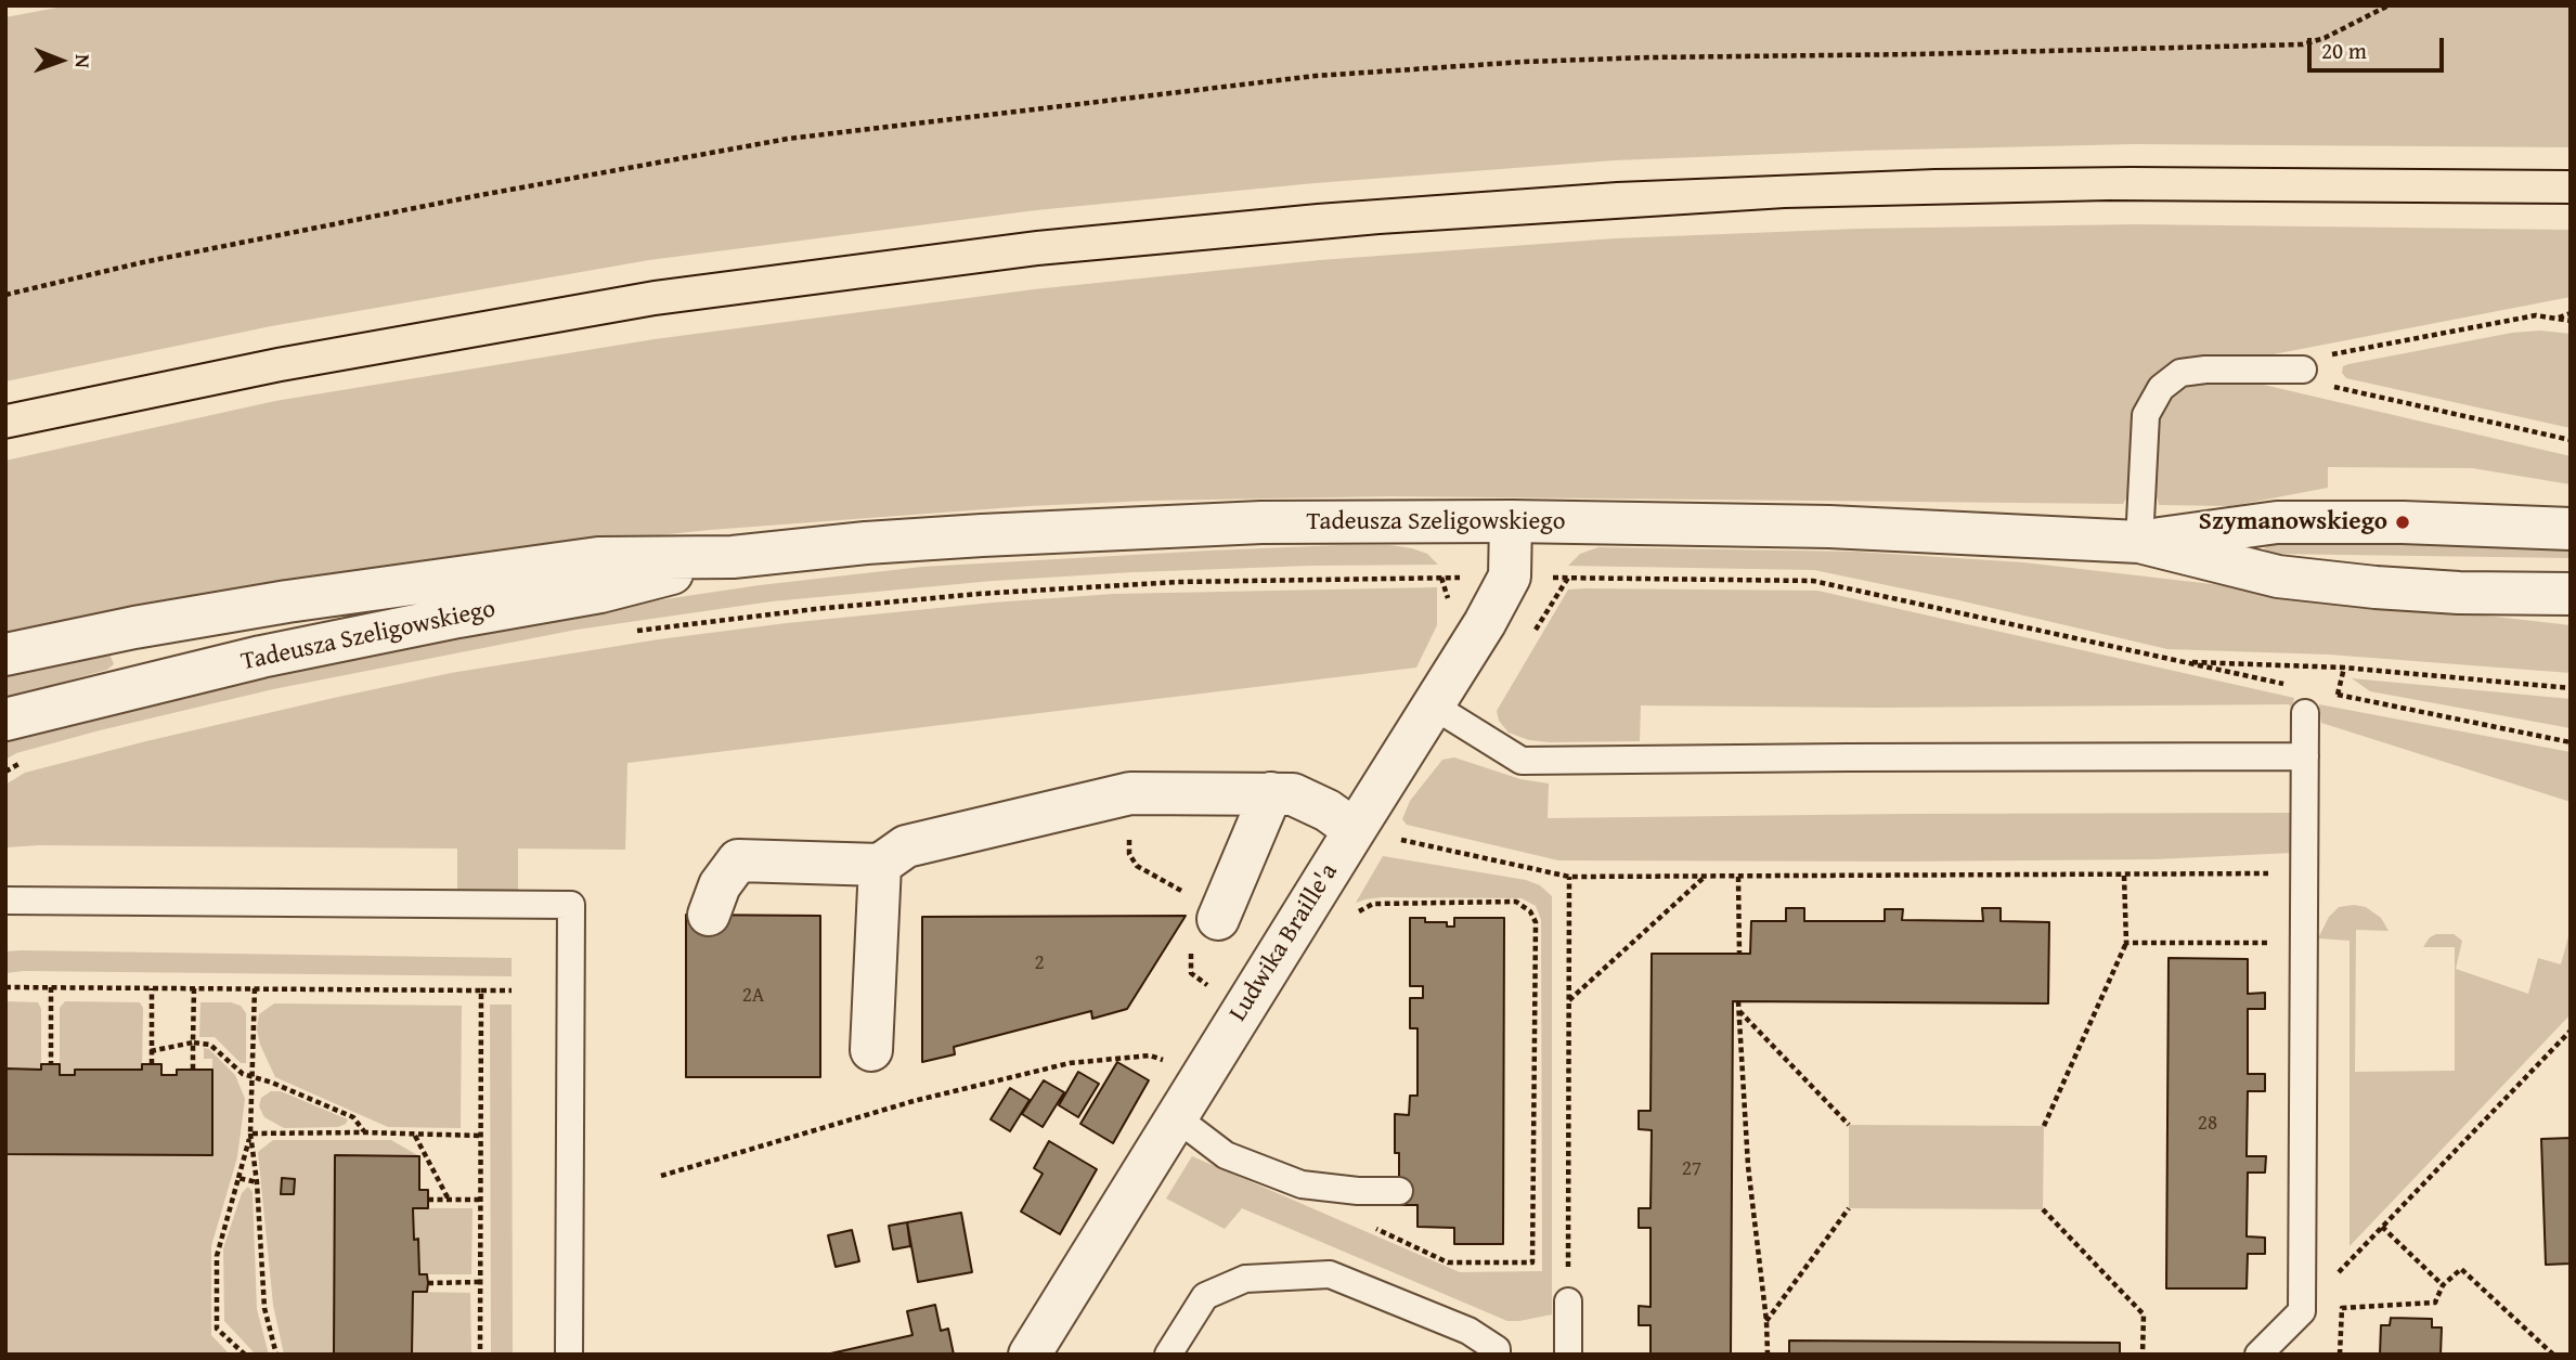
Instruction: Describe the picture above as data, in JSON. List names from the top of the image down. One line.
{"streets":{"street":["Tadeusza Szeligowskiego","Ludwika Braille'a"]},"crossings":[["Tadeusza Szeligowskiego","Ludwika Braille'a"]],"places":["Szymanowskiego"],"house_numbers":["2","2A","28","27"],"scale_bar":"20 m","north":"right"}
